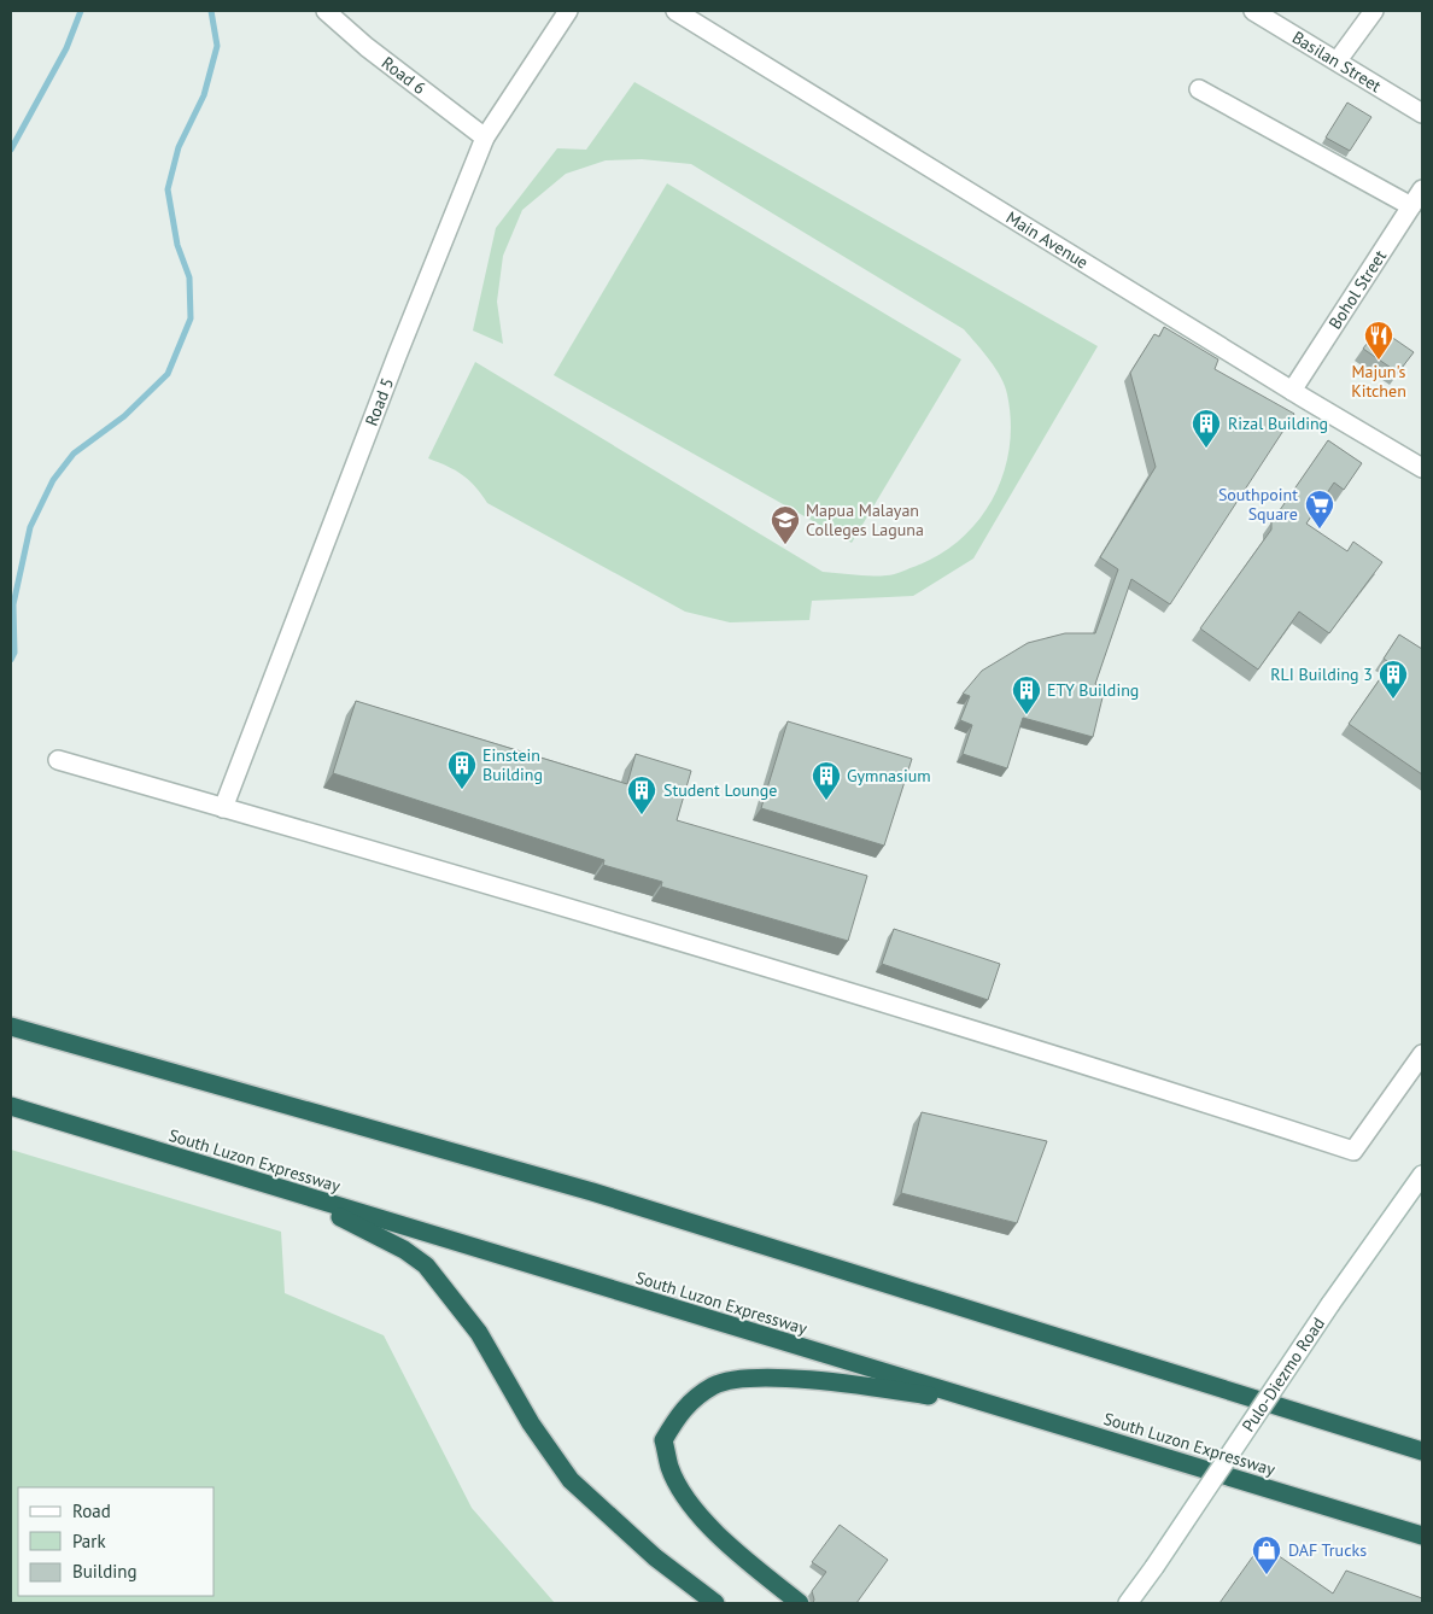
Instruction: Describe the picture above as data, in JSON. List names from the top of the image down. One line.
{"streets":{"highway":["South Luzon Expressway"],"street":["Basilan Street","Road 6","Main Avenue","Bohol Street","Road 5","Pulo-Diezmo Road"]},"crossings":[["Road 6","Road 5"],["Main Avenue","Bohol Street"]],"places":{"restaurant":["Majun's Kitchen"],"building":["Rizal Building","RLI Building 3","ETY Building","Einstein Building","Gymnasium","Student Lounge"],"supermarket":["Southpoint Square"],"school or university":["Mapua Malayan Colleges Laguna"],"shop":["DAF Trucks"]},"legend":["Road","Park","Building"]}
